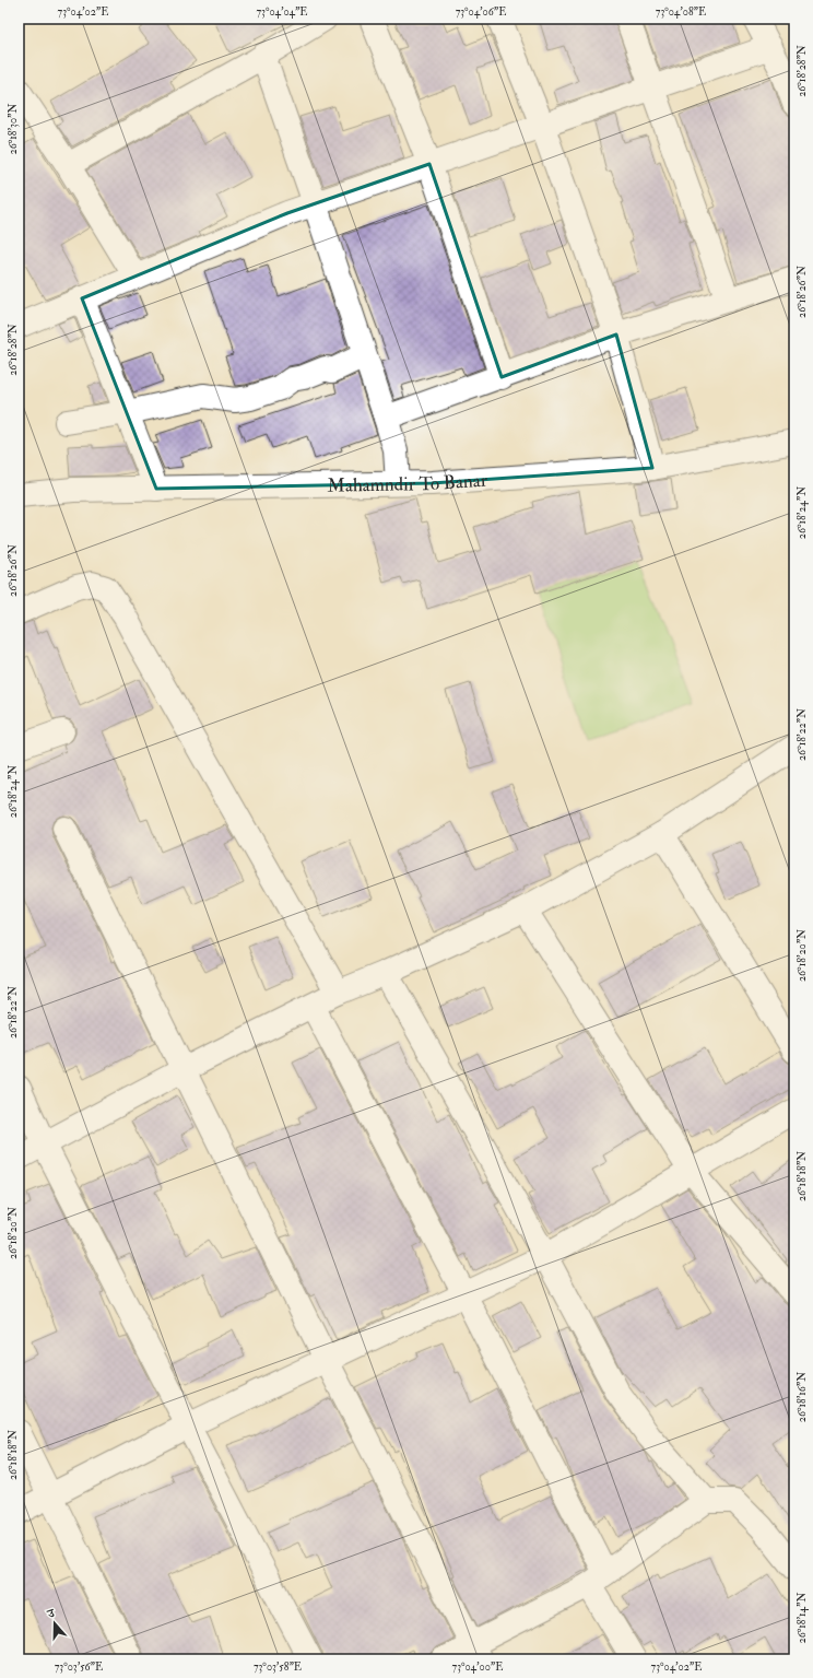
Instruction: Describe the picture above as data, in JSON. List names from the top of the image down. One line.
{"streets":{"street":["Mahamndir To Banar"]},"north":"top","coordinates":["73°04'02\"E","73°04'04\"E","73°04'06\"E","73°04'08\"E","26°18'28\"N","26°18'30\"N","26°18'26\"N","26°18'24\"N","26°18'22\"N","26°18'20\"N","26°18'18\"N","26°18'16\"N","26°18'14\"N","73°03'56\"E","73°03'58\"E","73°04'00\"E"]}
